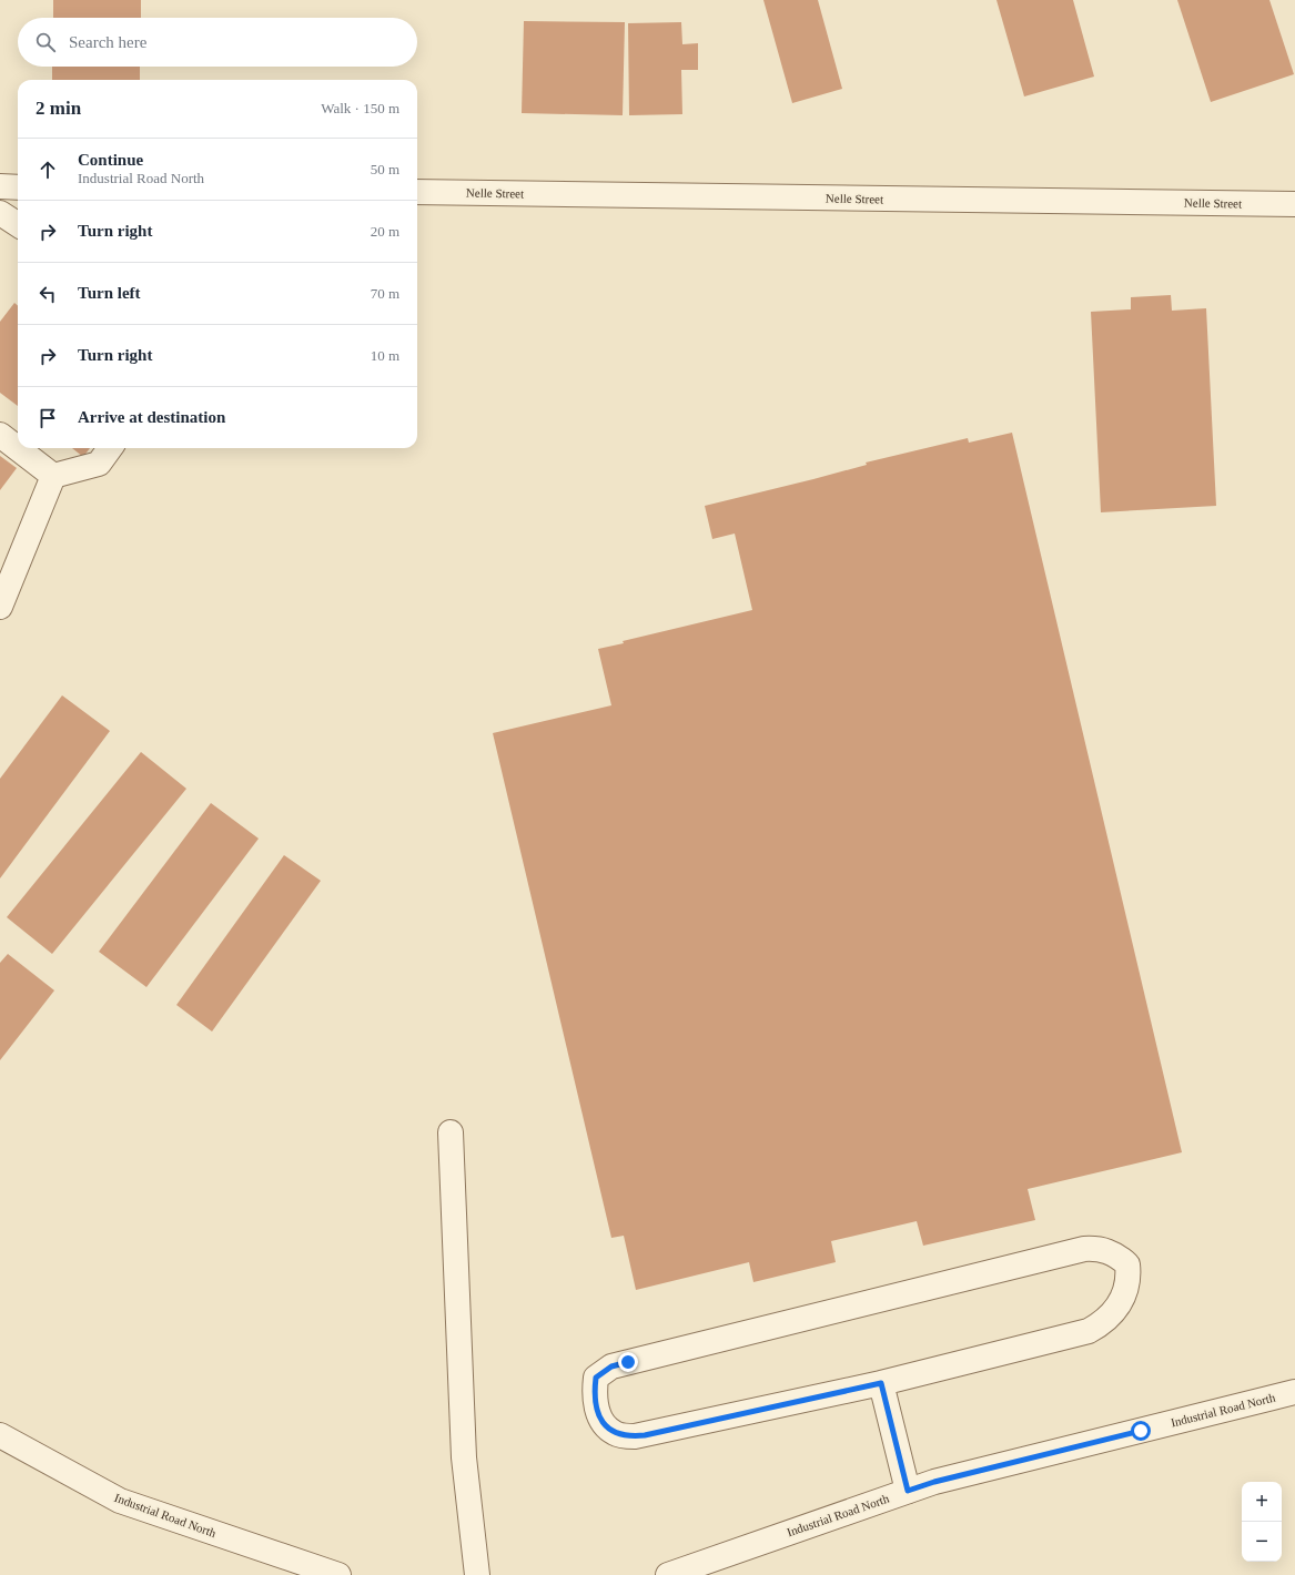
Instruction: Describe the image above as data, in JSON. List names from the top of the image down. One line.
{"streets":{"street":["Nelle Street","Industrial Road North"]},"page":{"search":"Search here","heading":["2 min","Walk · 150 m"],"list":[["Continue","Industrial Road North","50 m"],["Turn right","20 m"],["Turn left","70 m"],["Turn right","10 m"],"Arrive at destination"],"map_buttons":["+","−"]}}
